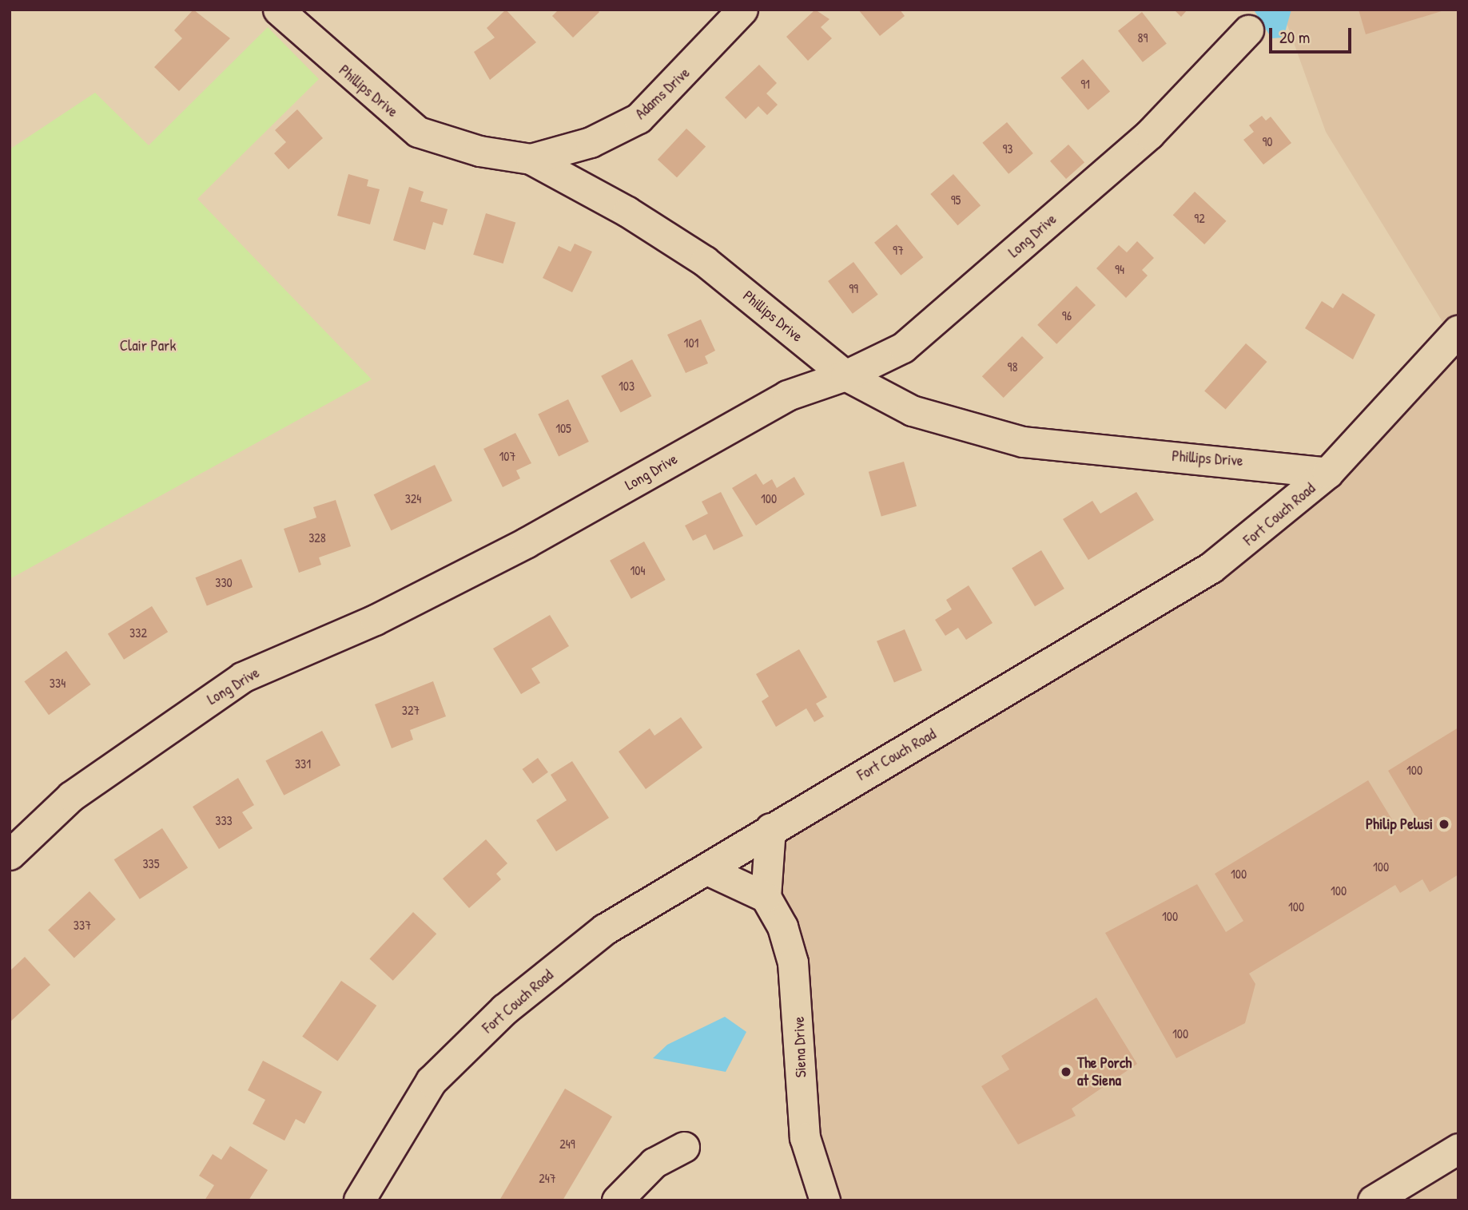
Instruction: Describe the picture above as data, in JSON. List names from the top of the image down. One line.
{"streets":{"street":["Phillips Drive","Adams Drive","Long Drive","Fort Couch Road","Siena Drive"]},"crossings":[["Phillips Drive","Adams Drive"],["Phillips Drive","Long Drive"],["Phillips Drive","Fort Couch Road"]],"parks":["Clair Park"],"places":["Philip Pelusi","The Porch at Siena"],"house_numbers":["89","91","90","93","95","92","97","94","99","96","101","98","103","105","107","324","100","328","104","330","332","334","327","331","100","333","335","100","100","100","100","100","337","100","249","247"],"scale_bar":"20 m"}
